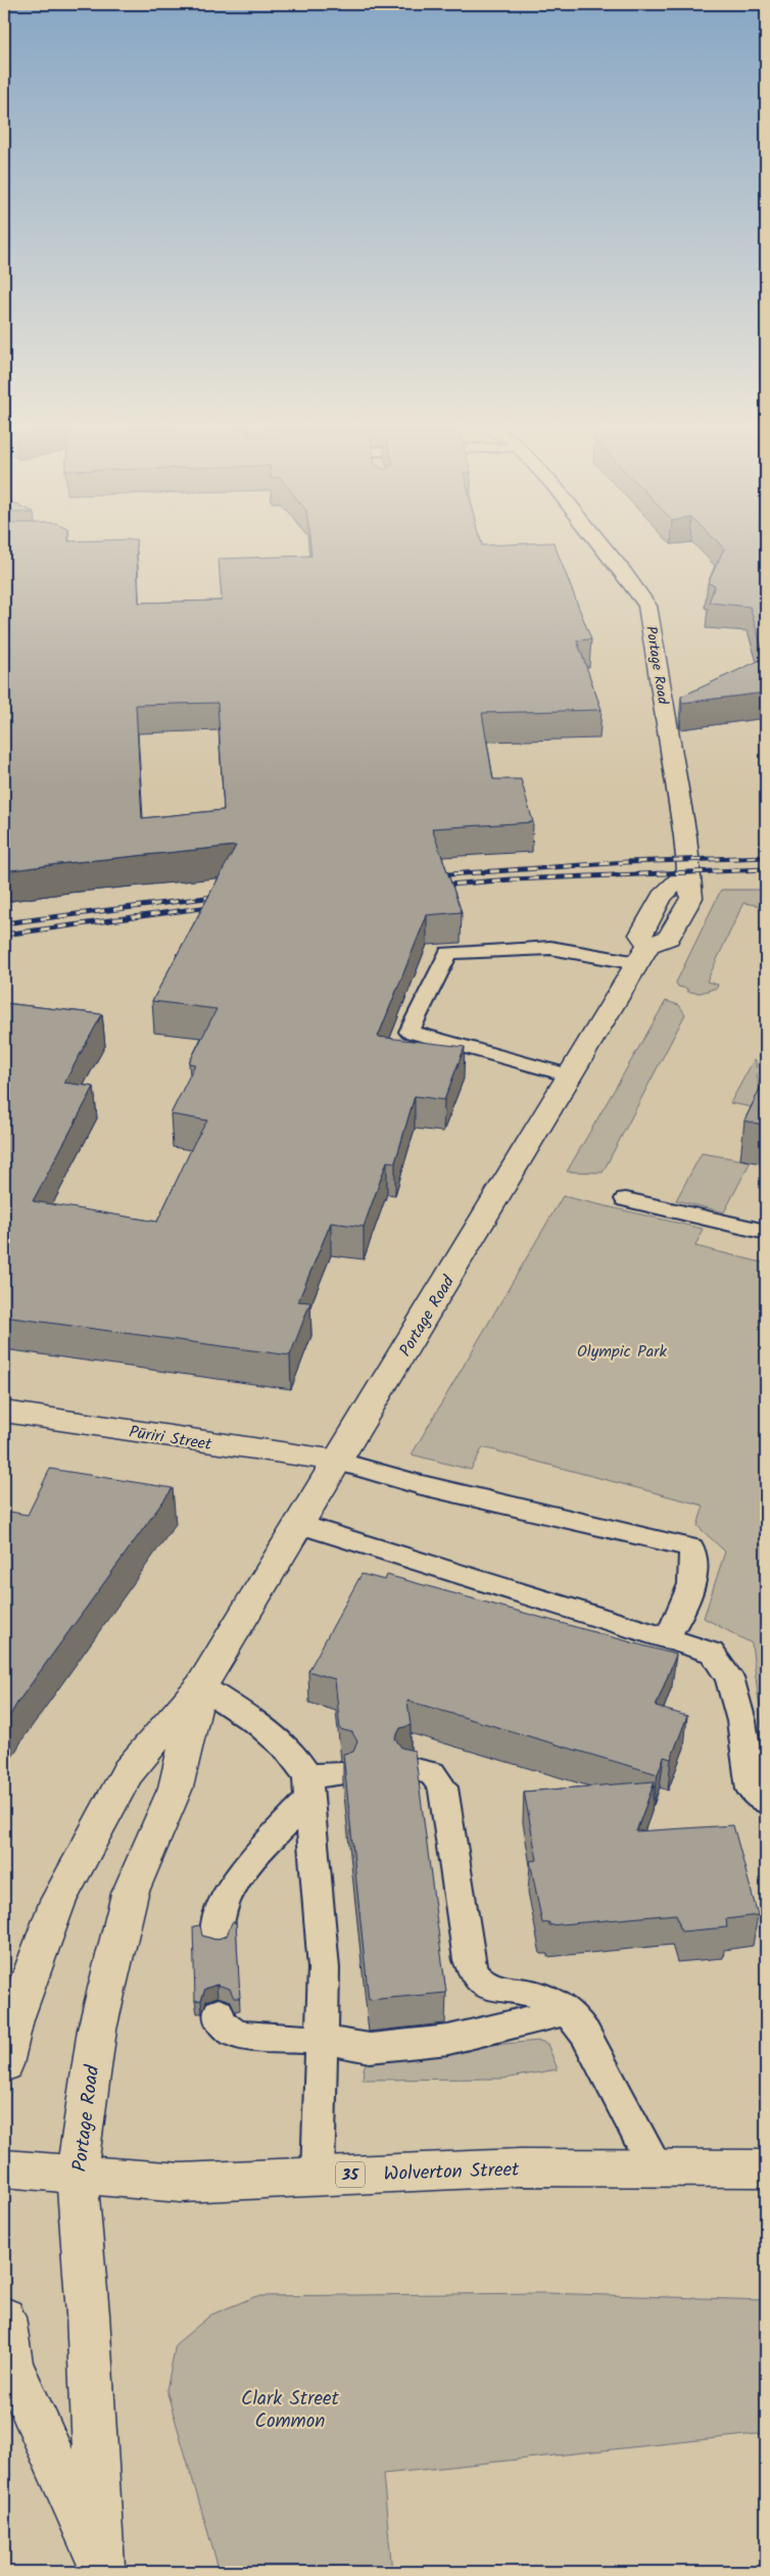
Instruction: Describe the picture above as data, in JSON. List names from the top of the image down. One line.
{"streets":{"main road":["Portage Road","Pūriri Street","Wolverton Street","35"]},"crossings":[["Portage Road","Pūriri Street"],["Portage Road","Wolverton Street"],["Portage Road","35"],["Wolverton Street","35"]],"parks":["Olympic Park","Clark Street Common"]}
